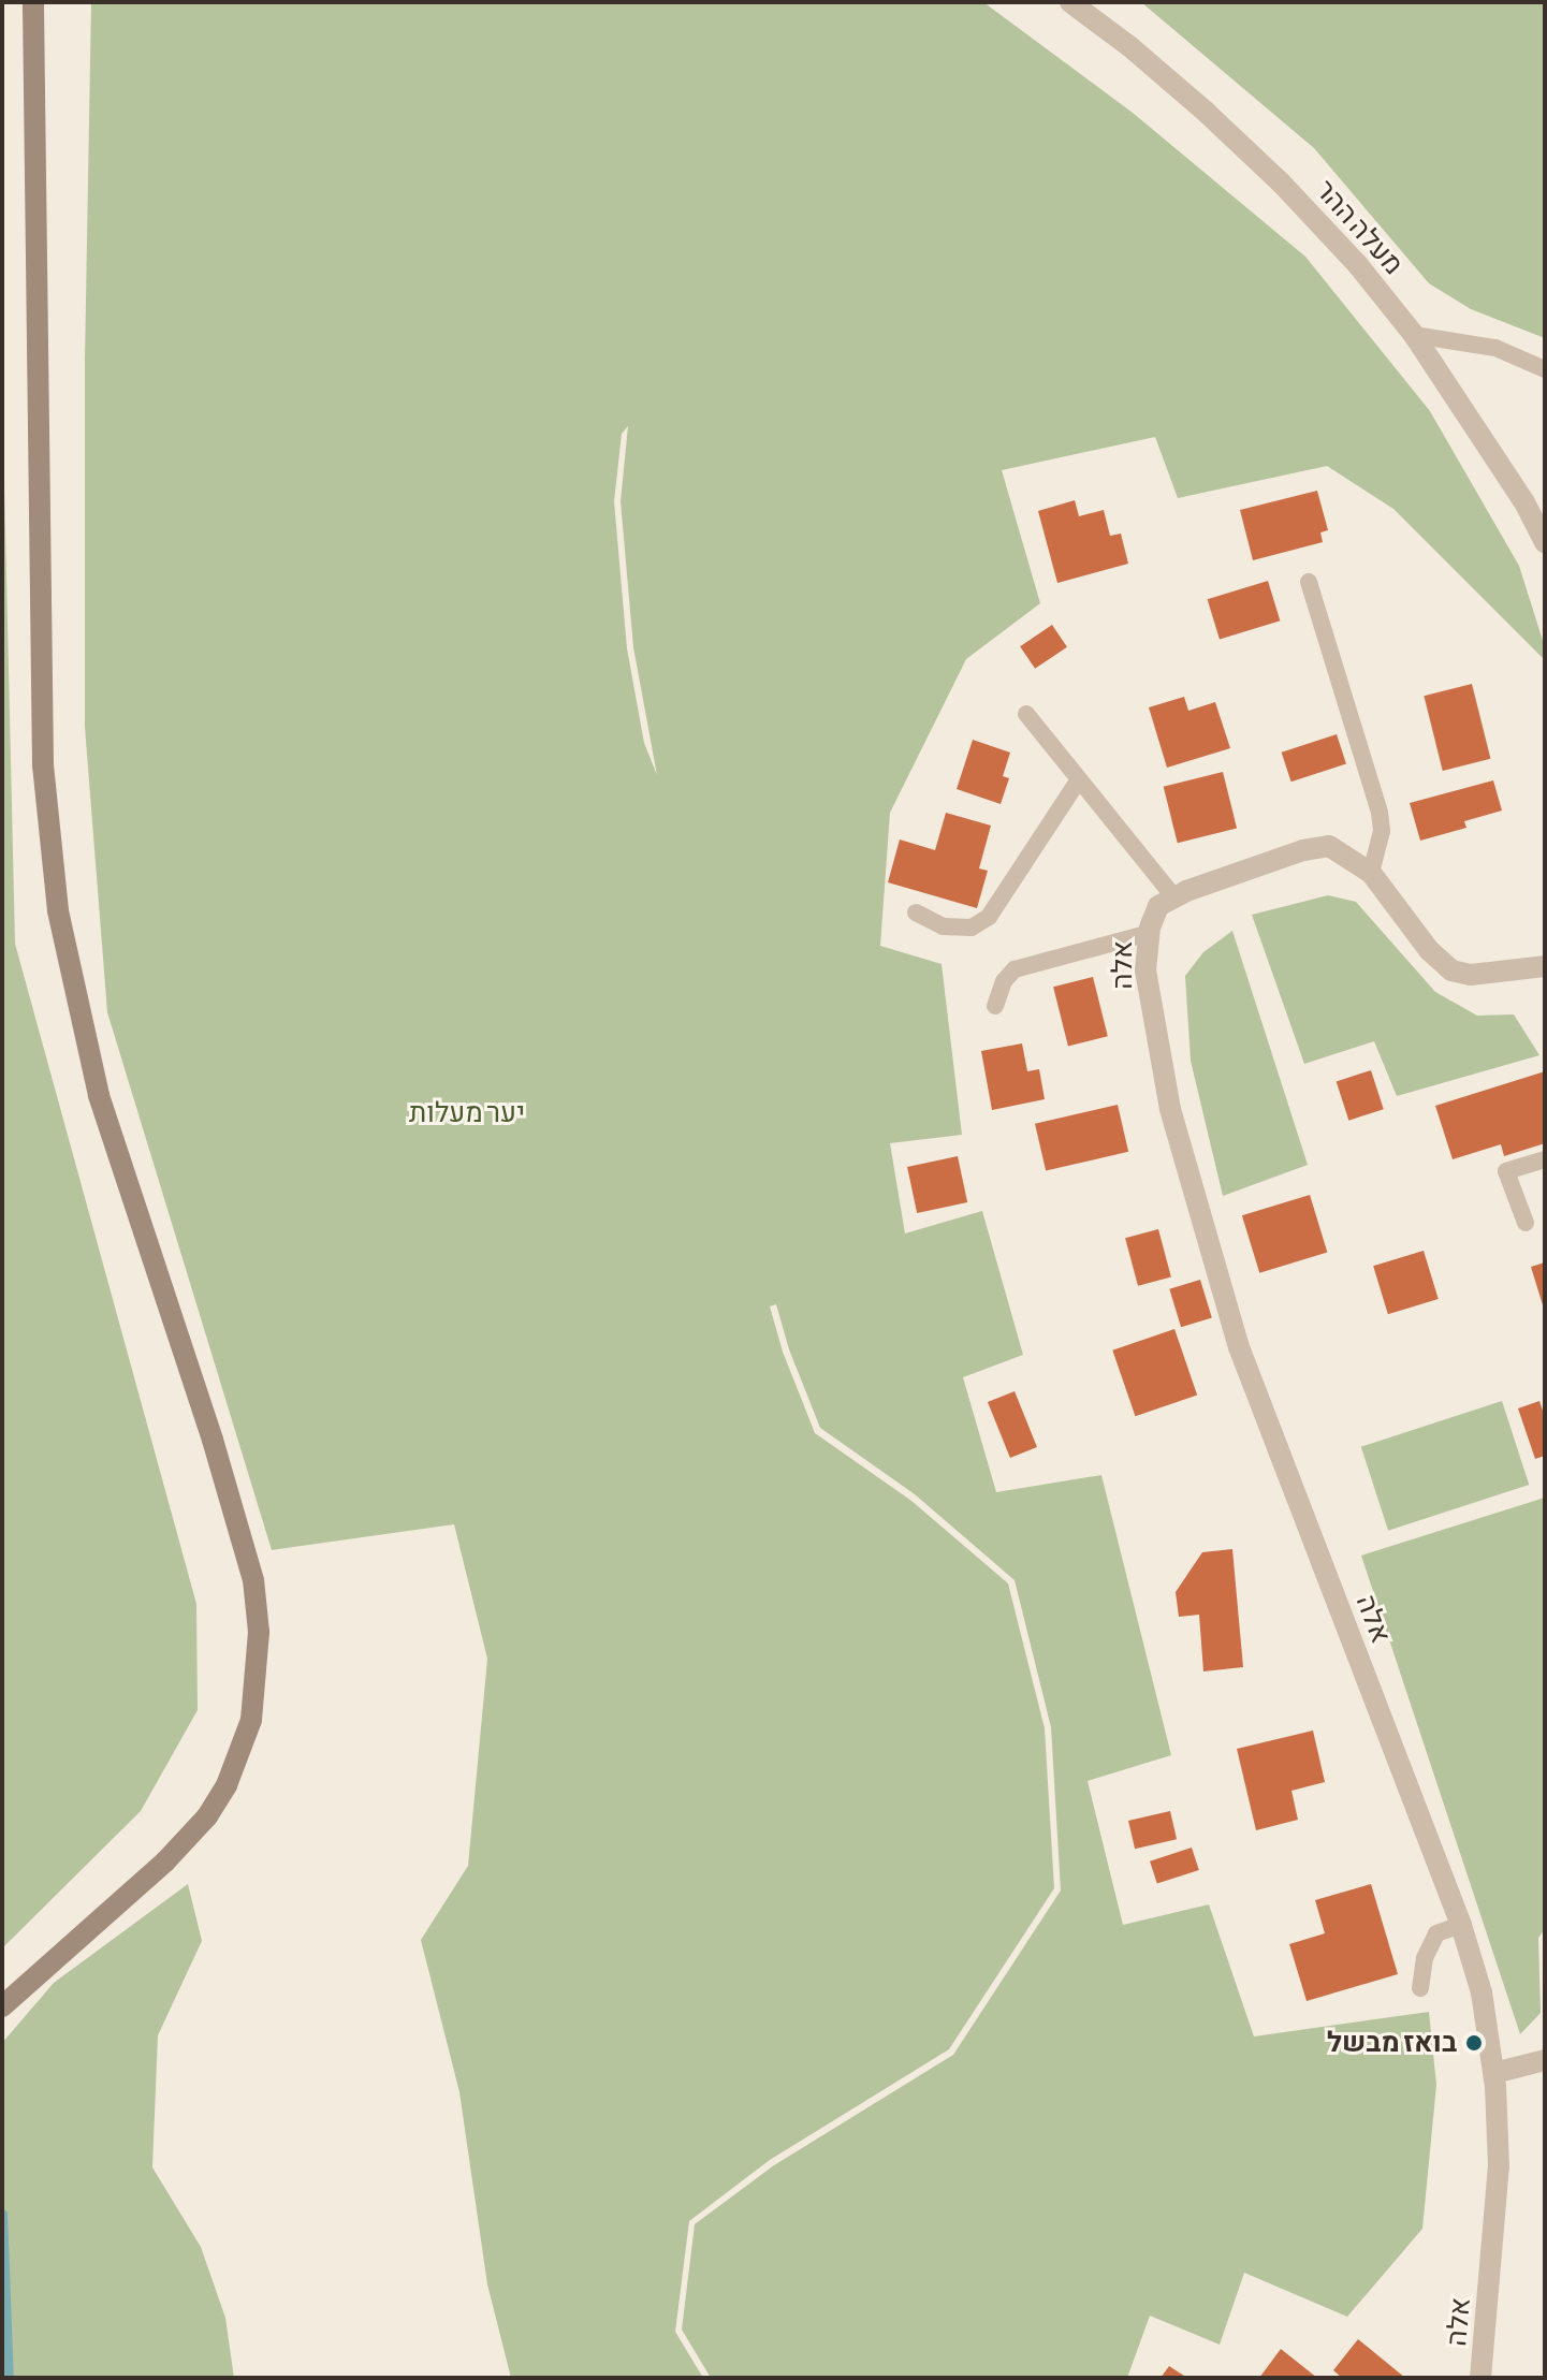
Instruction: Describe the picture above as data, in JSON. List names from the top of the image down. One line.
{"streets":{"street":["מעלה ההר","אלה"]},"parks":["יער מעלות"],"places":["בואז מבשל"]}
